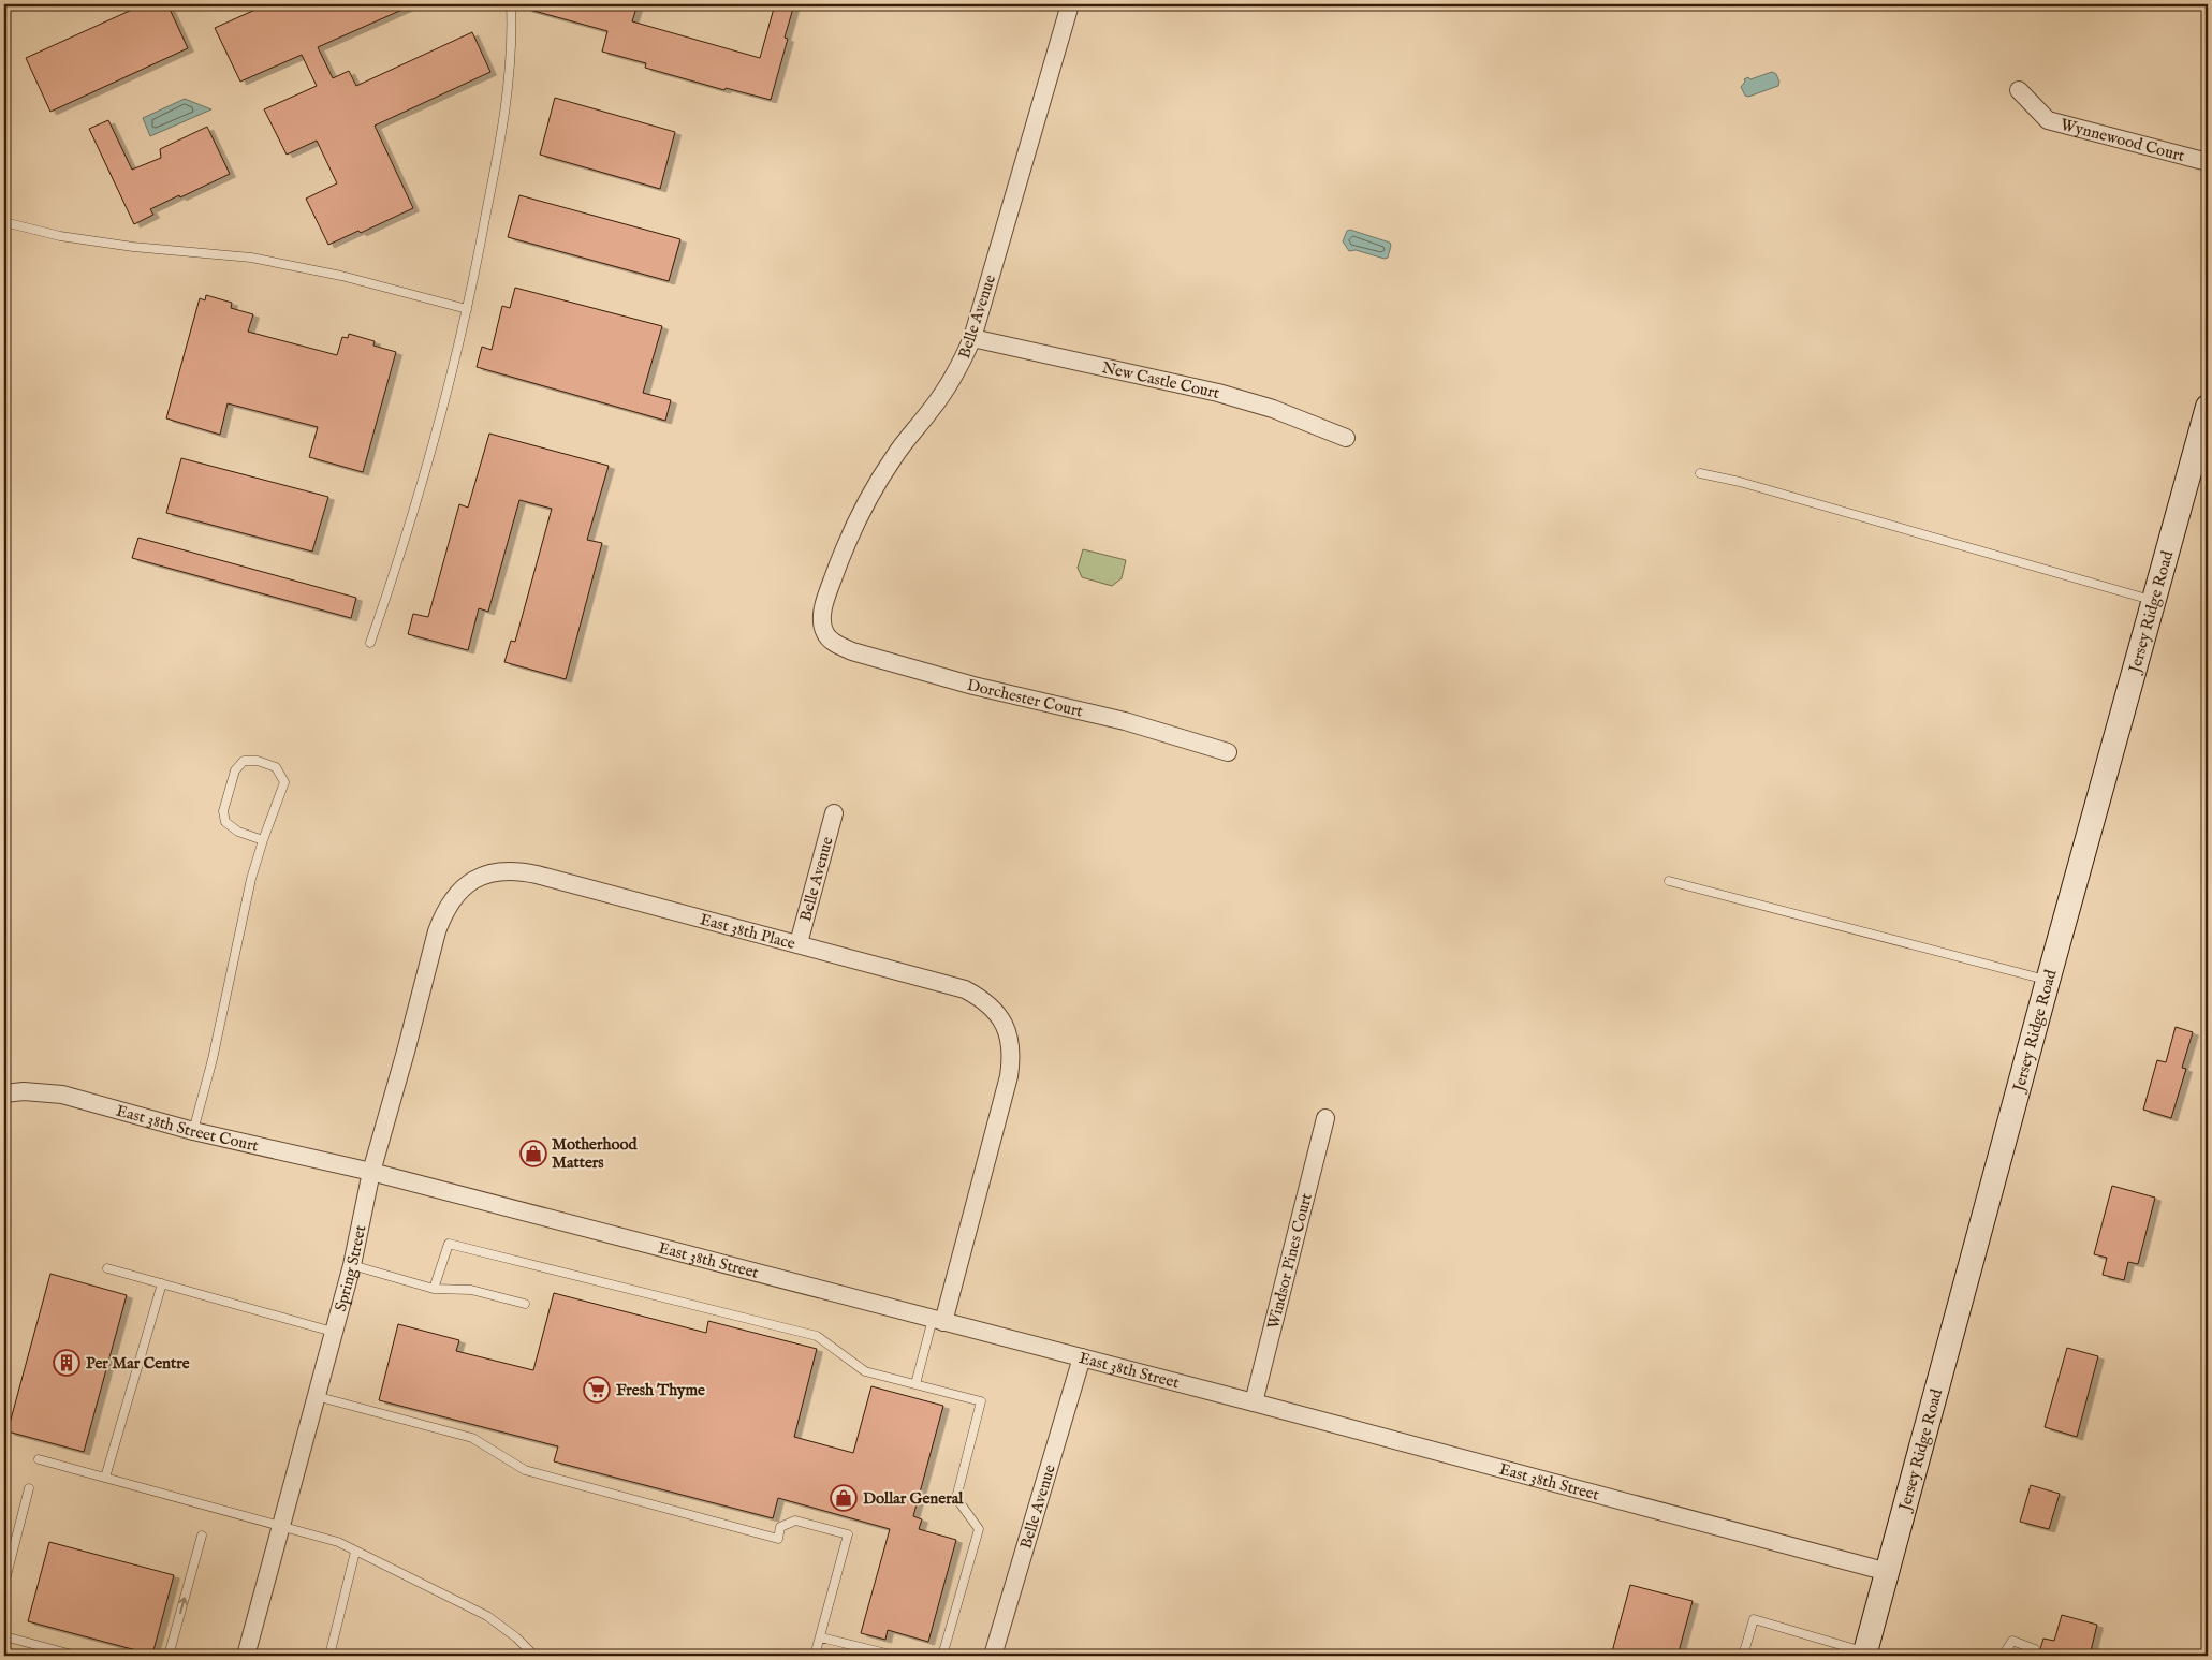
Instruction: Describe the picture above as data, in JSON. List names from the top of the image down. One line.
{"streets":{"main road":["Jersey Ridge Road"],"street":["Wynnewood Court","Belle Avenue","New Castle Court","Dorchester Court","East 38th Place","East 38th Street Court","East 38th Street","Windsor Pines Court","Spring Street"]},"crossings":[["Belle Avenue","New Castle Court"],["Belle Avenue","Dorchester Court"],["Belle Avenue","East 38th Place"],["Belle Avenue","East 38th Street"],["Jersey Ridge Road","East 38th Street"],["East 38th Place","East 38th Street"],["East 38th Place","Spring Street"],["East 38th Street Court","East 38th Street"],["East 38th Street Court","Spring Street"],["East 38th Street","Windsor Pines Court"],["East 38th Street","Spring Street"]],"places":{"shop":["Motherhood Matters","Dollar General"],"building":["Per Mar Centre"],"supermarket":["Fresh Thyme"]}}
